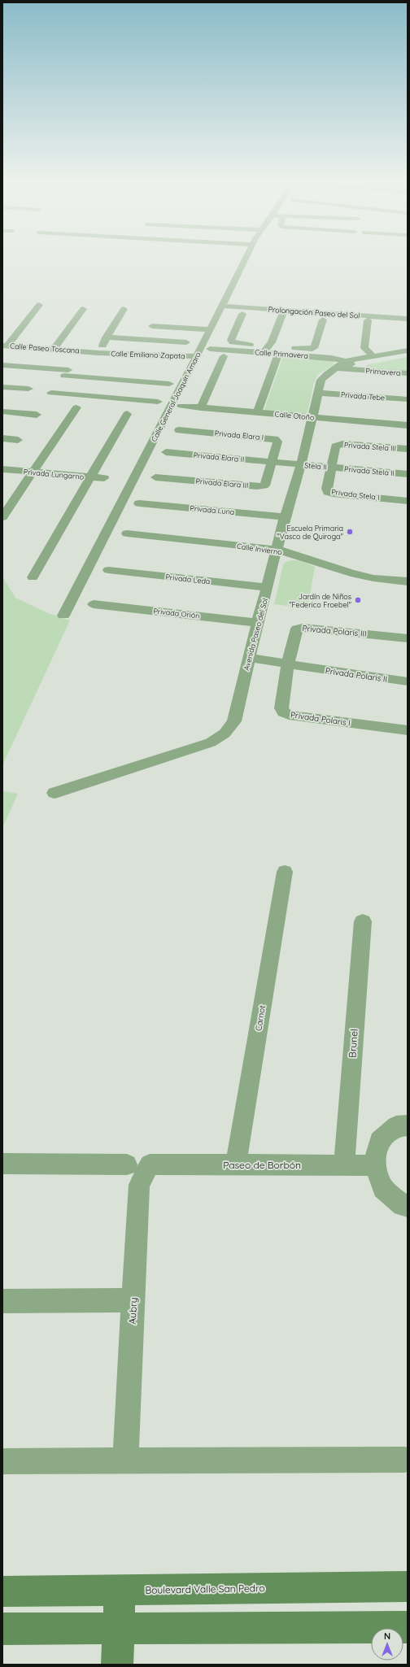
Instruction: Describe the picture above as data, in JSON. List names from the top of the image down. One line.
{"streets":{"main road":["Boulevard Valle San Pedro"],"street":["Prolongación Paseo del Sol","Calle Paseo Toscana","Calle Primavera","Calle Emiliano Zapata","Primavera","Privada Tebe","Calle General Joaquín Amaro","Calle Otoño","Privada Elara I","Privada Stela III","Privada Elara II","Stela II","Privada Stela II","Privada Lungarno","Privada Elara III","Privada Stela I","Privada Luna","Calle Invierno","Privada Leda","Privada Orión","Privada Polaris III","Avenida Paseo del Sol","Privada Polaris II","Privada Polaris I","Carnot","Brunel","Paseo de Borbón","Aubry"]},"crossings":[["Prolongación Paseo del Sol","Calle General Joaquín Amaro"],["Calle Paseo Toscana","Calle Emiliano Zapata"],["Calle Paseo Toscana","Calle General Joaquín Amaro"],["Calle Primavera","Primavera"],["Calle Primavera","Avenida Paseo del Sol"],["Calle Emiliano Zapata","Calle General Joaquín Amaro"],["Primavera","Avenida Paseo del Sol"],["Privada Tebe","Avenida Paseo del Sol"],["Calle Otoño","Avenida Paseo del Sol"],["Privada Elara I","Privada Elara II"],["Privada Elara I","Privada Elara III"],["Privada Stela III","Stela II"],["Privada Stela III","Privada Stela II"],["Privada Stela III","Privada Stela I"],["Privada Elara II","Stela II"],["Privada Elara II","Privada Elara III"],["Privada Elara II","Avenida Paseo del Sol"],["Stela II","Privada Stela II"],["Stela II","Privada Stela I"],["Stela II","Avenida Paseo del Sol"],["Privada Stela II","Privada Stela I"],["Privada Luna","Avenida Paseo del Sol"],["Calle Invierno","Avenida Paseo del Sol"],["Privada Leda","Avenida Paseo del Sol"],["Privada Orión","Avenida Paseo del Sol"],["Privada Polaris III","Privada Polaris II"],["Privada Polaris III","Privada Polaris I"],["Avenida Paseo del Sol","Privada Polaris II"],["Privada Polaris II","Privada Polaris I"],["Carnot","Paseo de Borbón"],["Brunel","Paseo de Borbón"],["Paseo de Borbón","Aubry"]],"places":["Escuela Primaria \"Vasco de Quiroga\"","Jardín de Niños \"Federico Froebel\""],"north":"top"}
